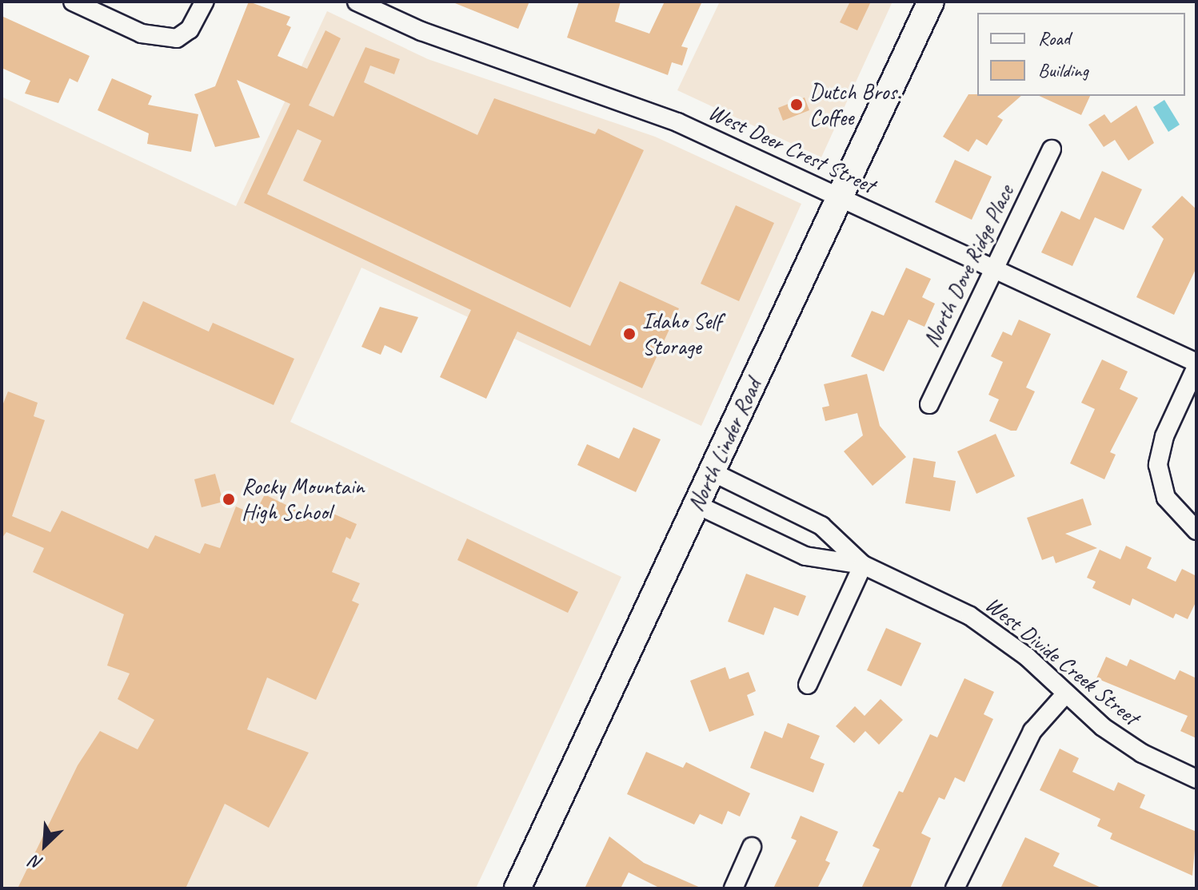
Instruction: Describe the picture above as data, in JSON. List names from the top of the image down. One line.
{"streets":{"main road":["North Linder Road"],"street":["West Deer Crest Street","North Dove Ridge Place","West Divide Creek Street"]},"crossings":[["West Deer Crest Street","North Dove Ridge Place"],["West Deer Crest Street","North Linder Road"],["North Linder Road","West Divide Creek Street"]],"places":["Dutch Bros. Coffee","Idaho Self Storage","Rocky Mountain High School"],"legend":["Road","Building"],"north":"bottom left"}
